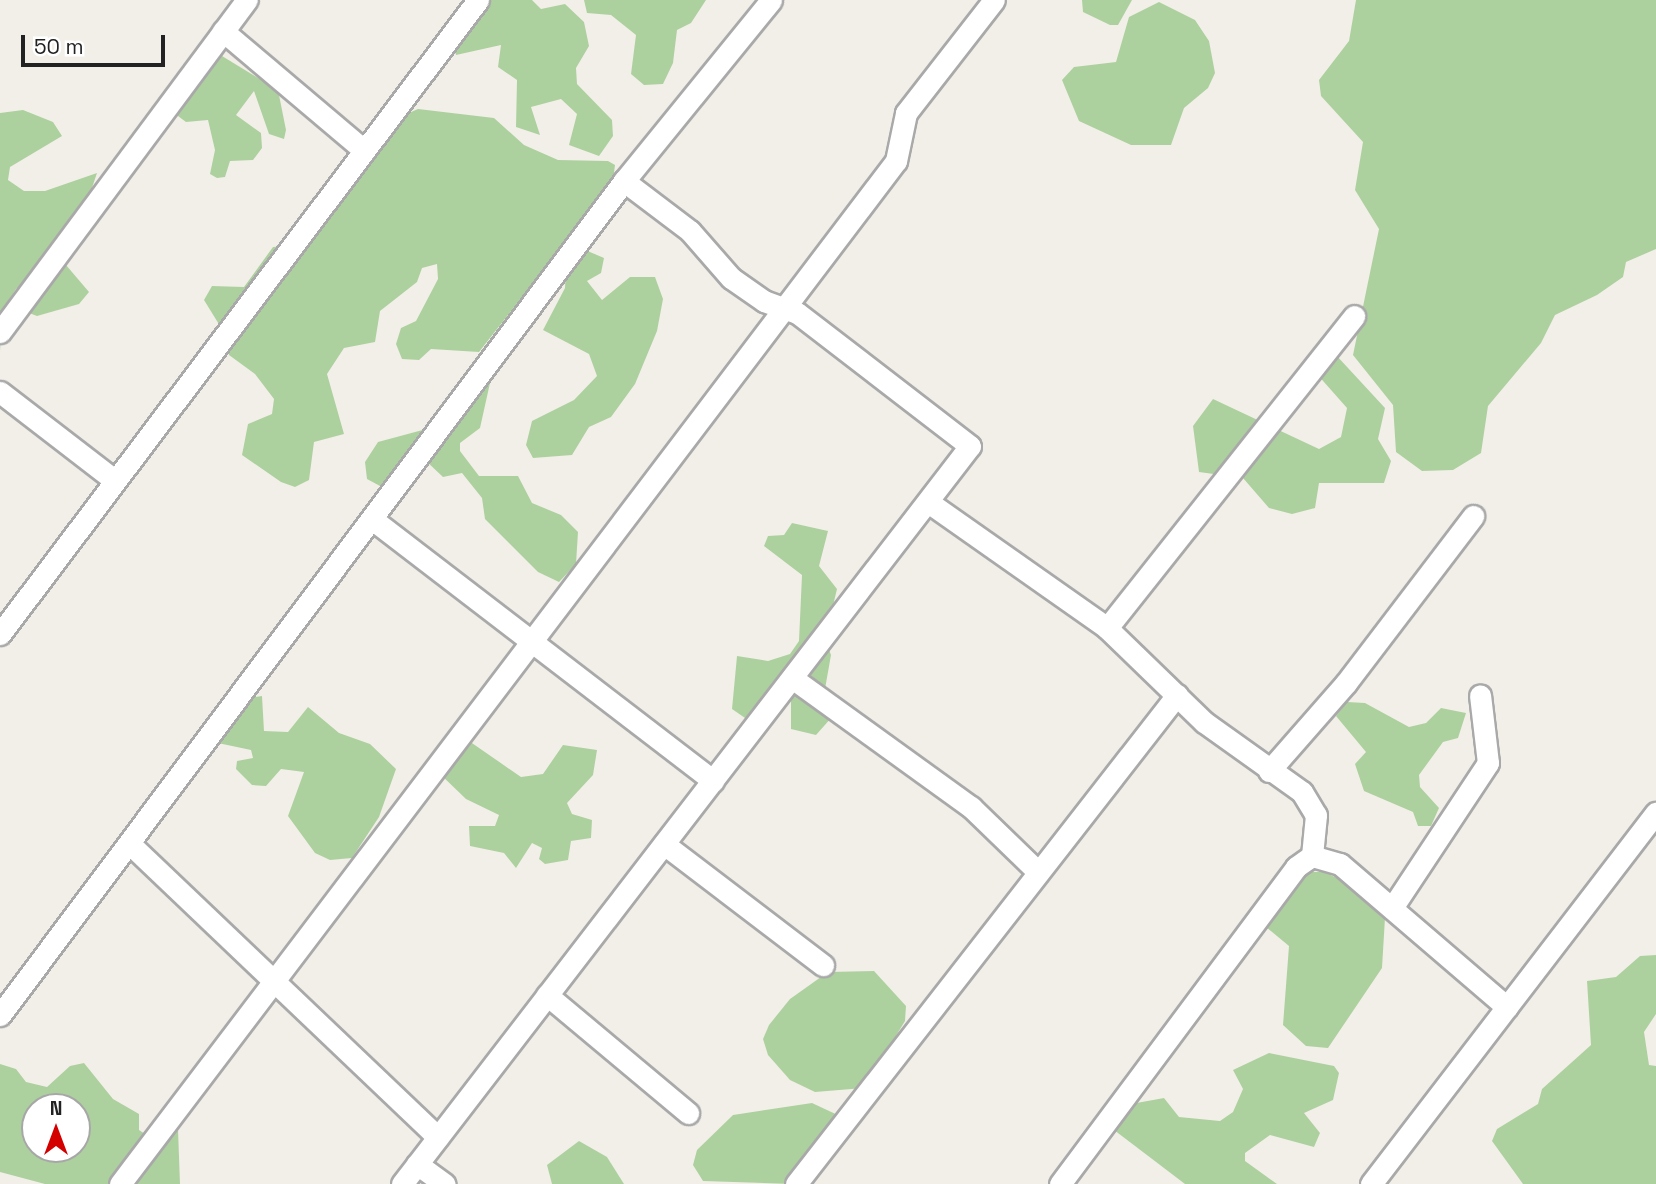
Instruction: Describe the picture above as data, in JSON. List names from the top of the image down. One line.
{"scale_bar":"50 m","north":"top"}
